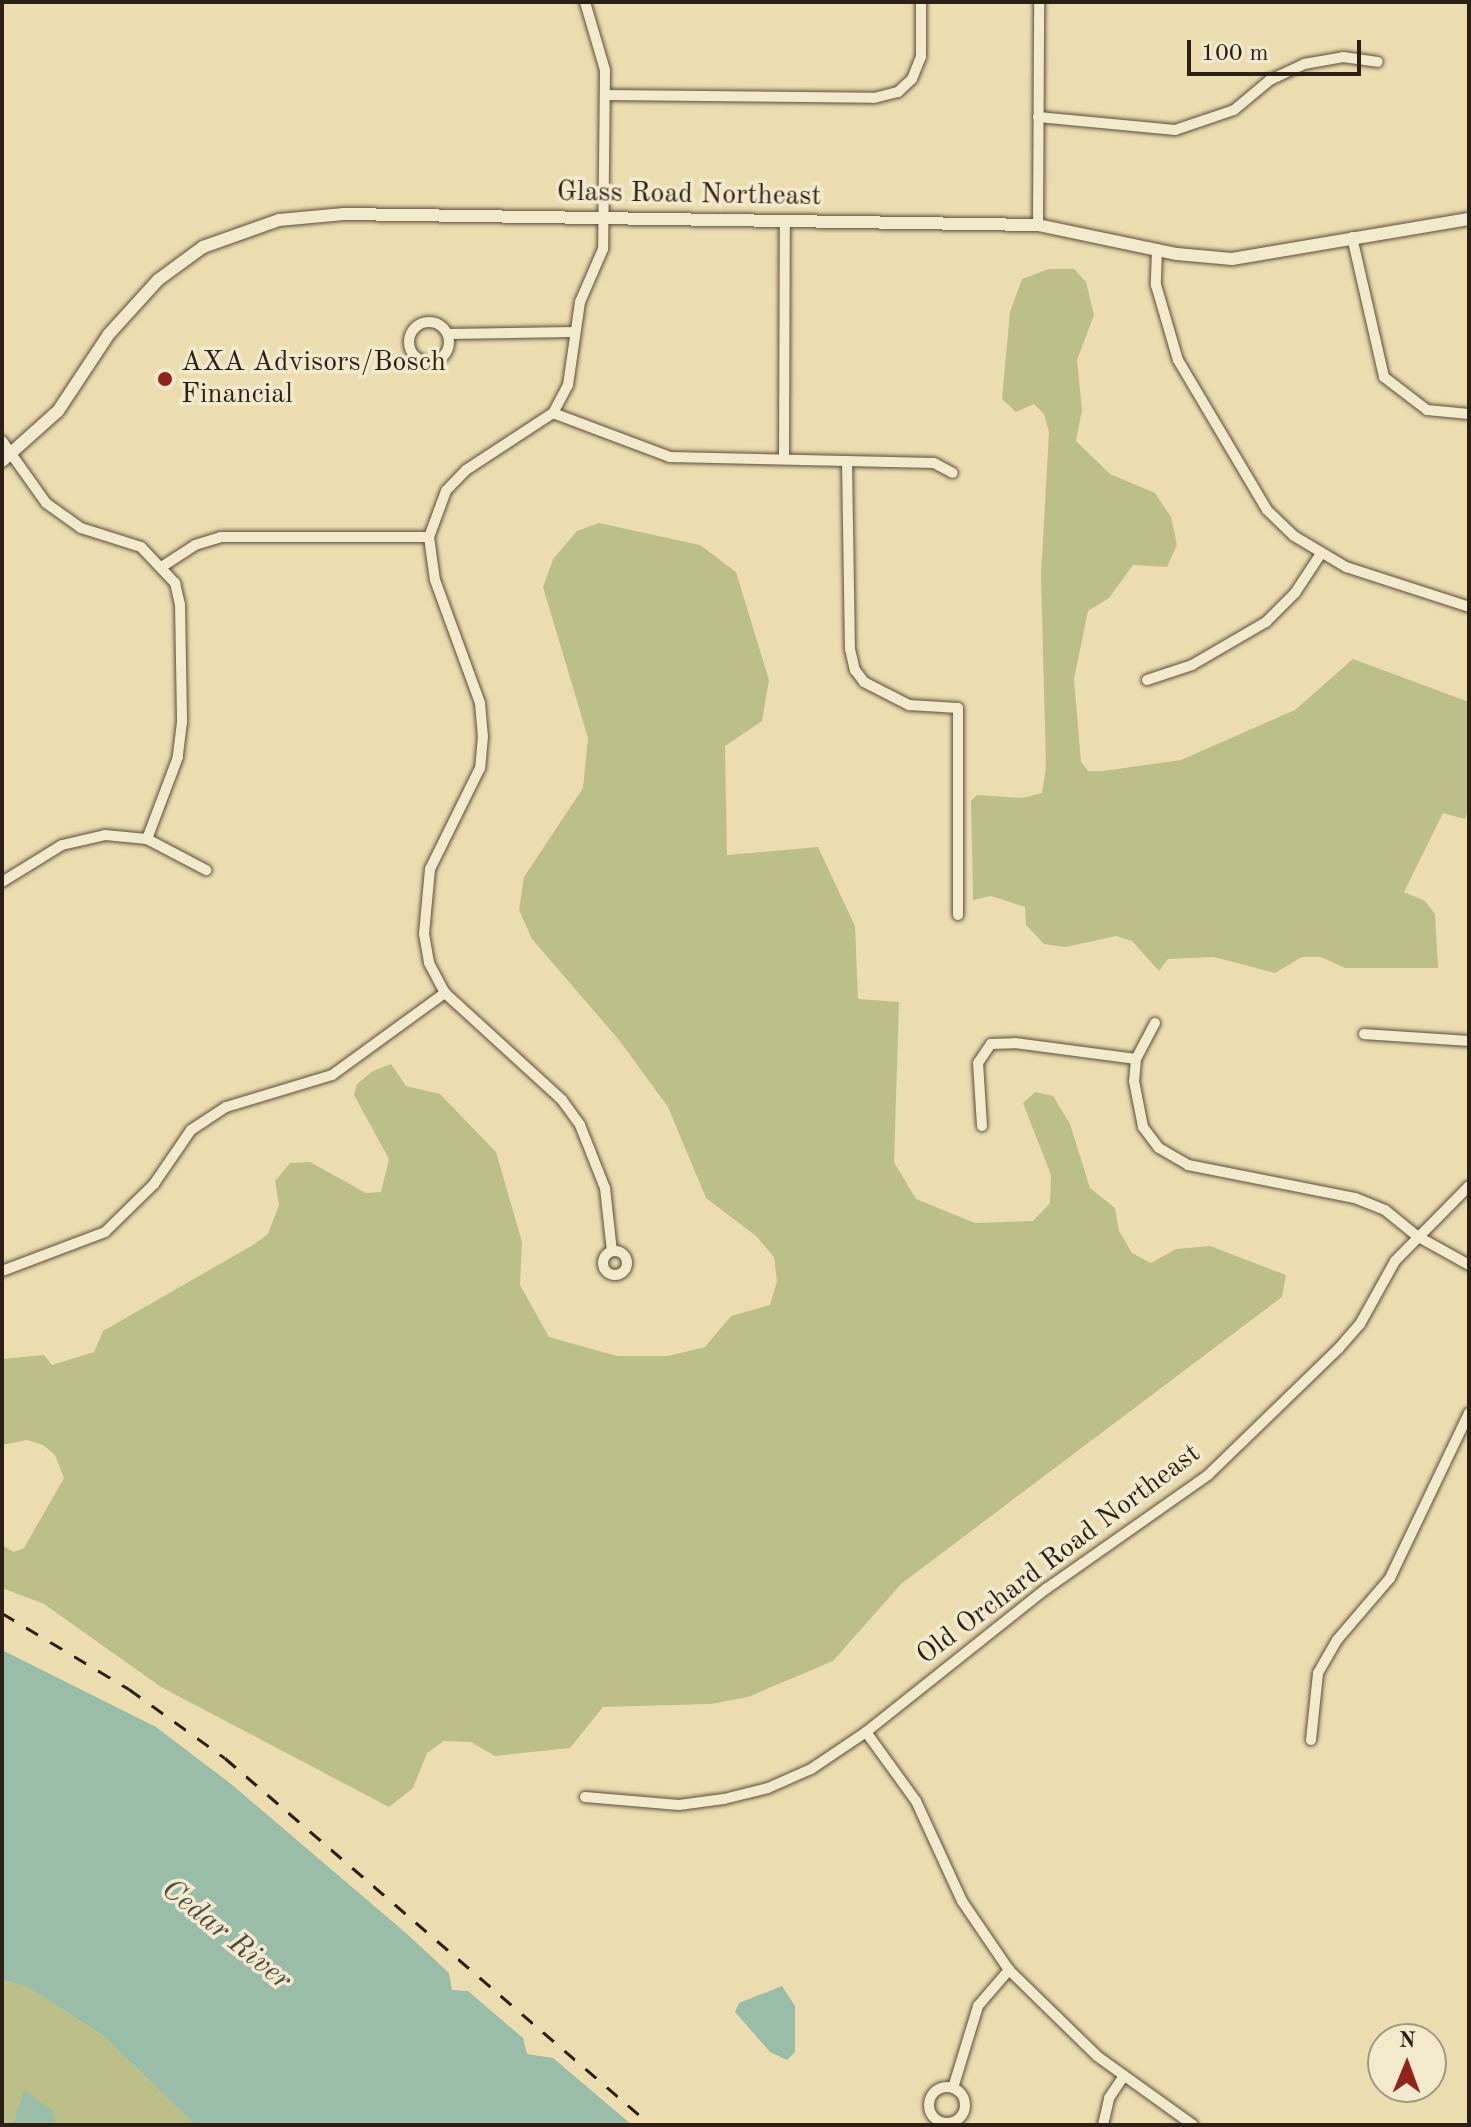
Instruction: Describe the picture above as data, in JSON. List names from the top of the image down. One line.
{"streets":{"street":["Glass Road Northeast","Old Orchard Road Northeast"]},"water":["Cedar River"],"places":["AXA Advisors/Bosch Financial"],"scale_bar":"100 m","north":"top"}
